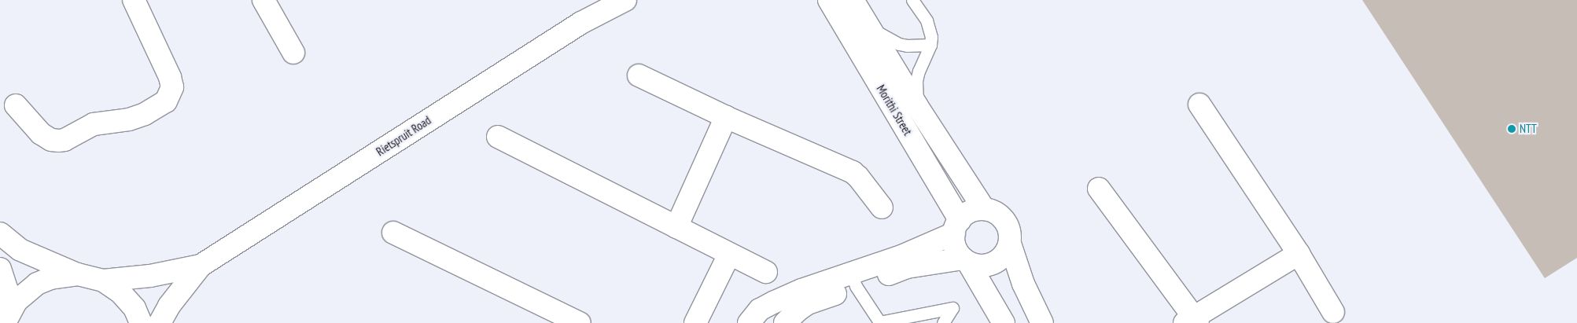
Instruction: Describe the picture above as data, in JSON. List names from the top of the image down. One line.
{"streets":{"street":["Morithi Street","Rietspruit Road"]},"places":["NTT"]}
